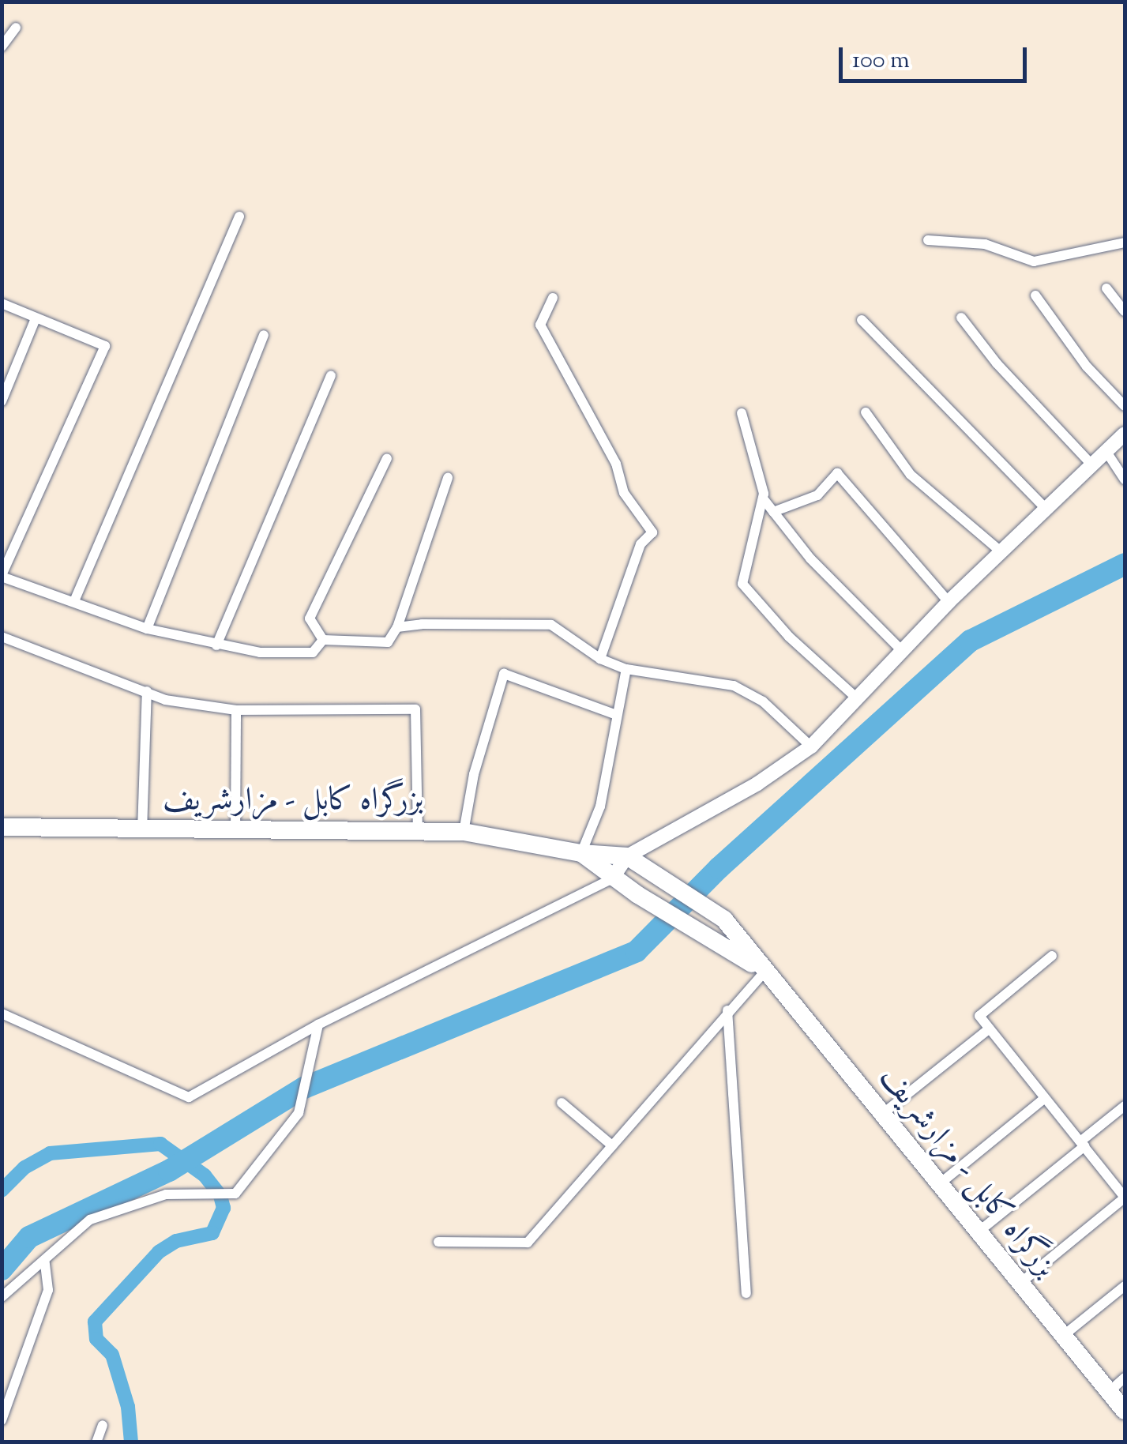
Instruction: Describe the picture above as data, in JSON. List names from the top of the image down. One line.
{"streets":{"highway":["بزرگراه کابل - مزارشریف"]},"scale_bar":"100 m"}
